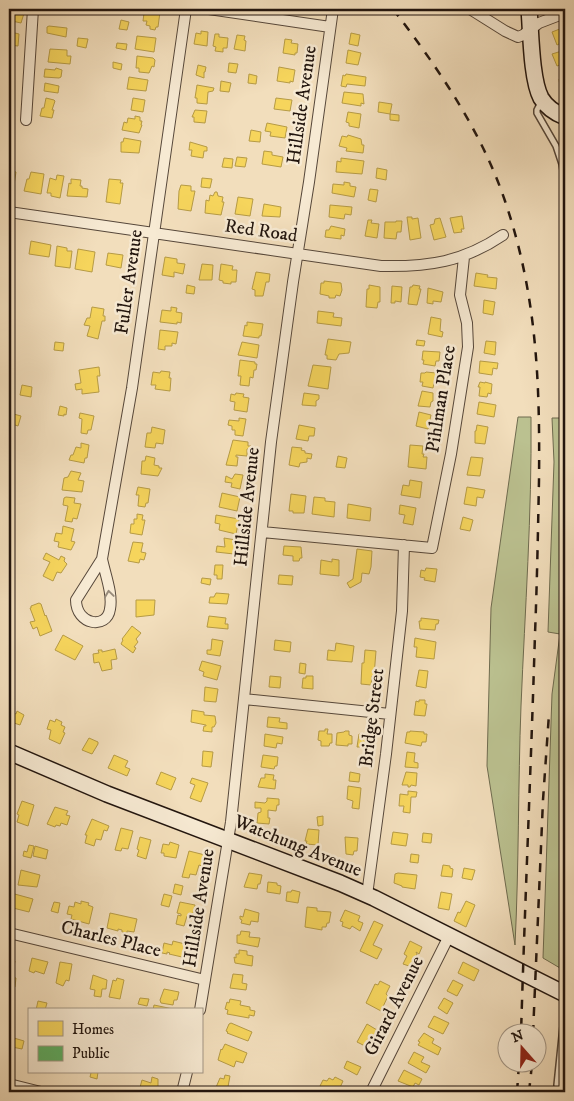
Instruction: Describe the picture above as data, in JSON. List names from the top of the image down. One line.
{"streets":{"main road":["Watchung Avenue"],"street":["Hillside Avenue","Red Road","Fuller Avenue","Pihlman Place","Bridge Street","Charles Place","Girard Avenue"]},"crossings":[["Hillside Avenue","Red Road"],["Hillside Avenue","Watchung Avenue"],["Hillside Avenue","Charles Place"],["Red Road","Fuller Avenue"],["Red Road","Pihlman Place"],["Pihlman Place","Bridge Street"],["Bridge Street","Watchung Avenue"],["Watchung Avenue","Girard Avenue"]],"legend":["Homes","Public"],"north":"top"}
